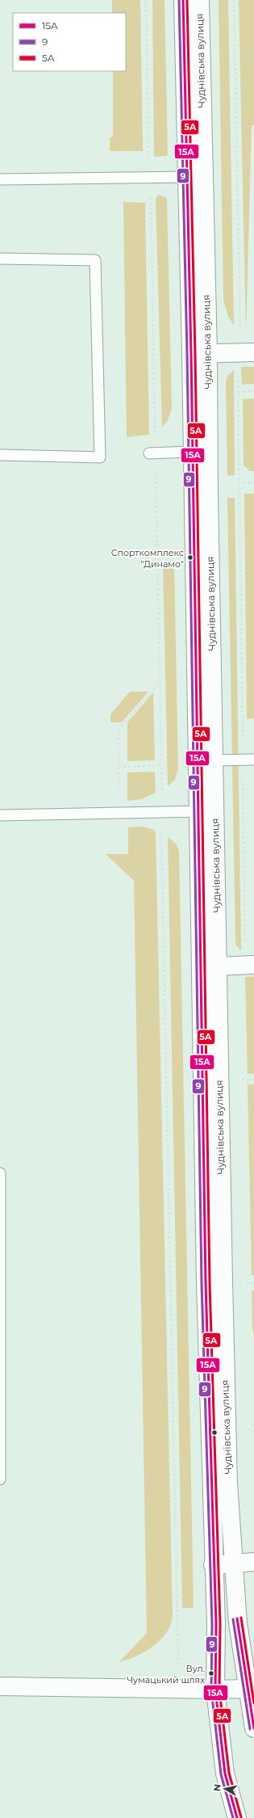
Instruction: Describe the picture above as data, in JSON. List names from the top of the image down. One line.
{"streets":{"main road":["Чуднівська вулиця"]},"places":["Спорткомплекс \"Динамо\"","Вул. Чумацький шлях"],"lines":["transit line 15A","transit line 9","transit line 5А"],"legend":["15A","9","5А"],"north":"left"}
